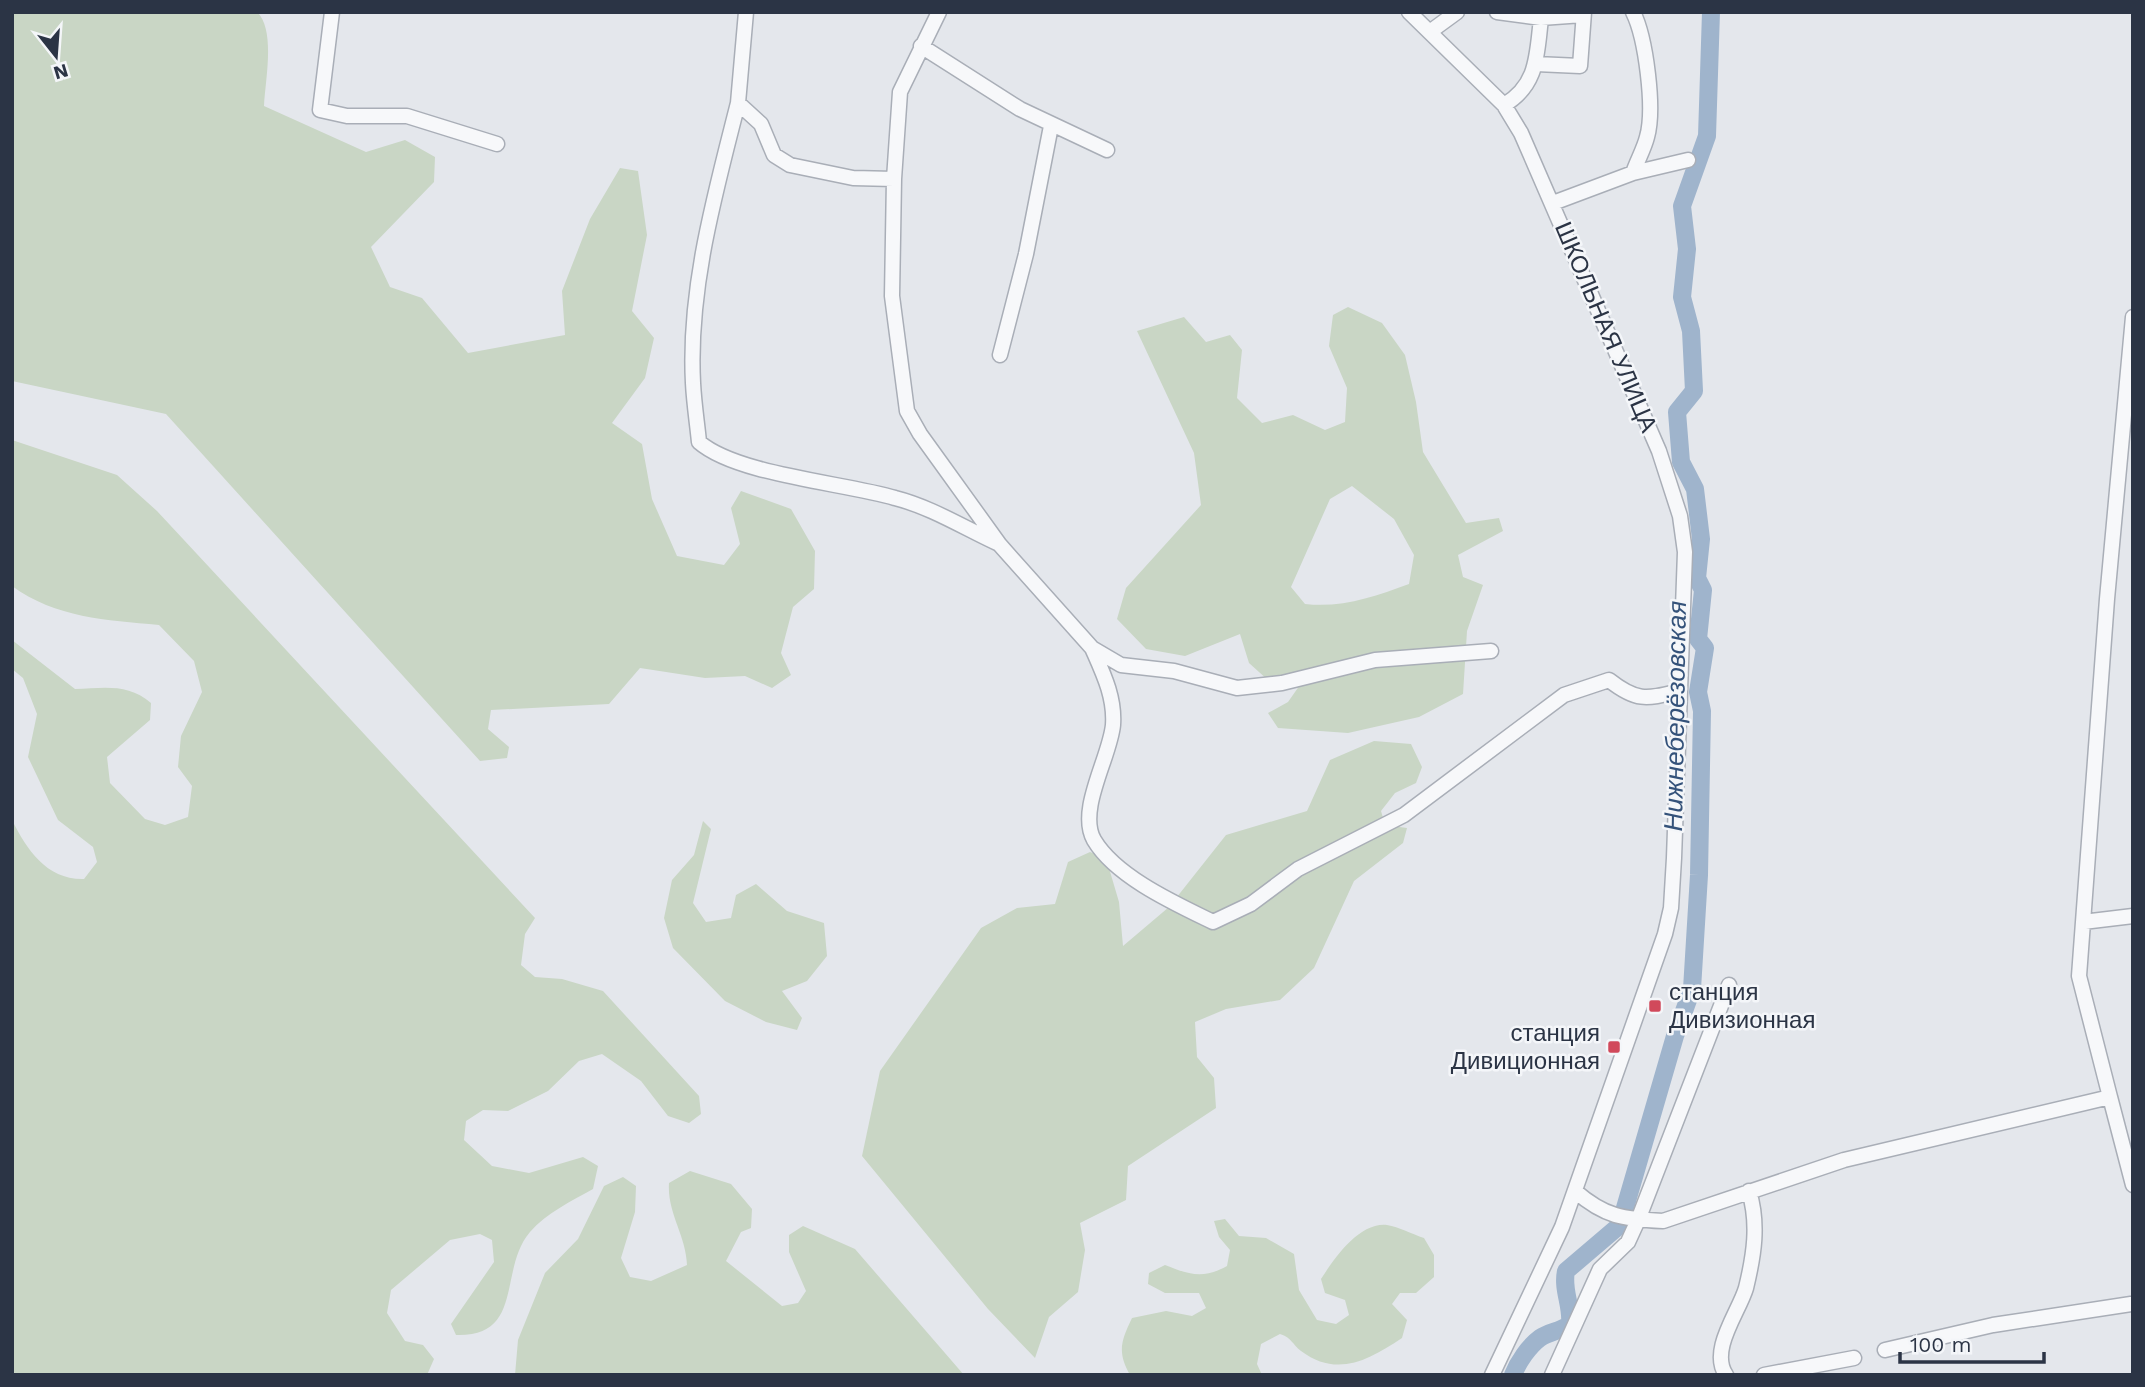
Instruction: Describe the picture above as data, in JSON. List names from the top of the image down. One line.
{"streets":{"street":["ШКОЛЬНАЯ УЛИЦА"]},"water":["Нижнеберёзовская"],"places":{"transit":["станция Дивизионная","станция Дивиционная"]},"scale_bar":"100 m","north":"bottom"}
